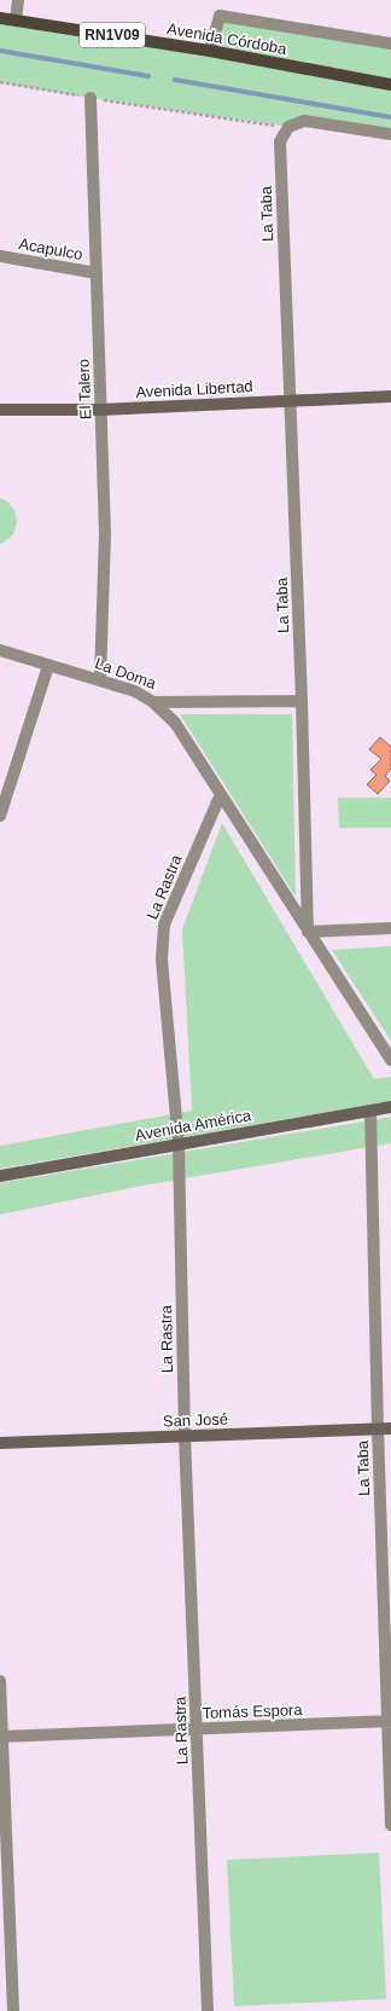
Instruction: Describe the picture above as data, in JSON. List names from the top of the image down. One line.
{"streets":{"main road":["RN1V09","Avenida Córdoba"],"street":["La Taba","Acapulco","El Talero","Avenida Libertad","La Doma","La Rastra","Avenida América","San José","Tomás Espora"]},"crossings":[["La Taba","Avenida Libertad"],["La Taba","La Doma"],["La Taba","Avenida América"],["La Taba","San José"],["La Taba","Tomás Espora"],["Acapulco","El Talero"],["El Talero","Avenida Libertad"],["El Talero","La Doma"],["La Rastra","Avenida América"],["La Rastra","San José"],["La Rastra","Tomás Espora"]]}
